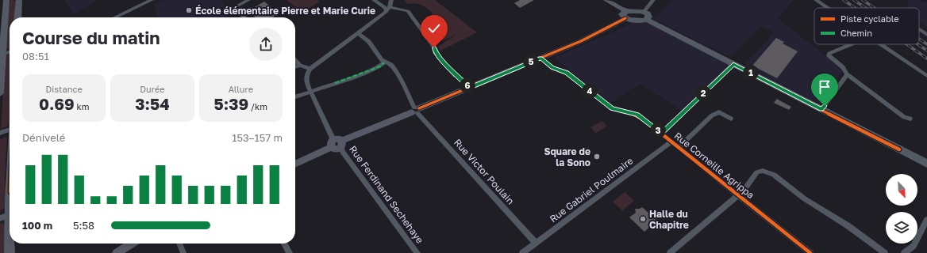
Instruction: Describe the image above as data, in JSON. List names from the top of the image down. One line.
{"streets":{"street":["Rue Corneille Agrippa","Rue Victor Poulain","Rue Gabriel Poulmaire","Rue Ferdinand Sechehaye"]},"crossings":[["Rue Corneille Agrippa","Rue Gabriel Poulmaire"],["Rue Victor Poulain","Rue Gabriel Poulmaire"]],"places":["École élémentaire Pierre et Marie Curie","Square de la Sono","Halle du Chapitre"],"legend":["Piste cyclable","Chemin"],"north":"bottom right","page":{"heading":["Course du matin","08:51"],"pins":["5","1","6","4","2","3"],"stats":[["Distance","0.69 km"],["Durée","3:54"],["Allure","5:39 /km"]],"chart":["Dénivelé","153–157 m"],"list":[{"name":"100 m","note":"5:58"}]}}
